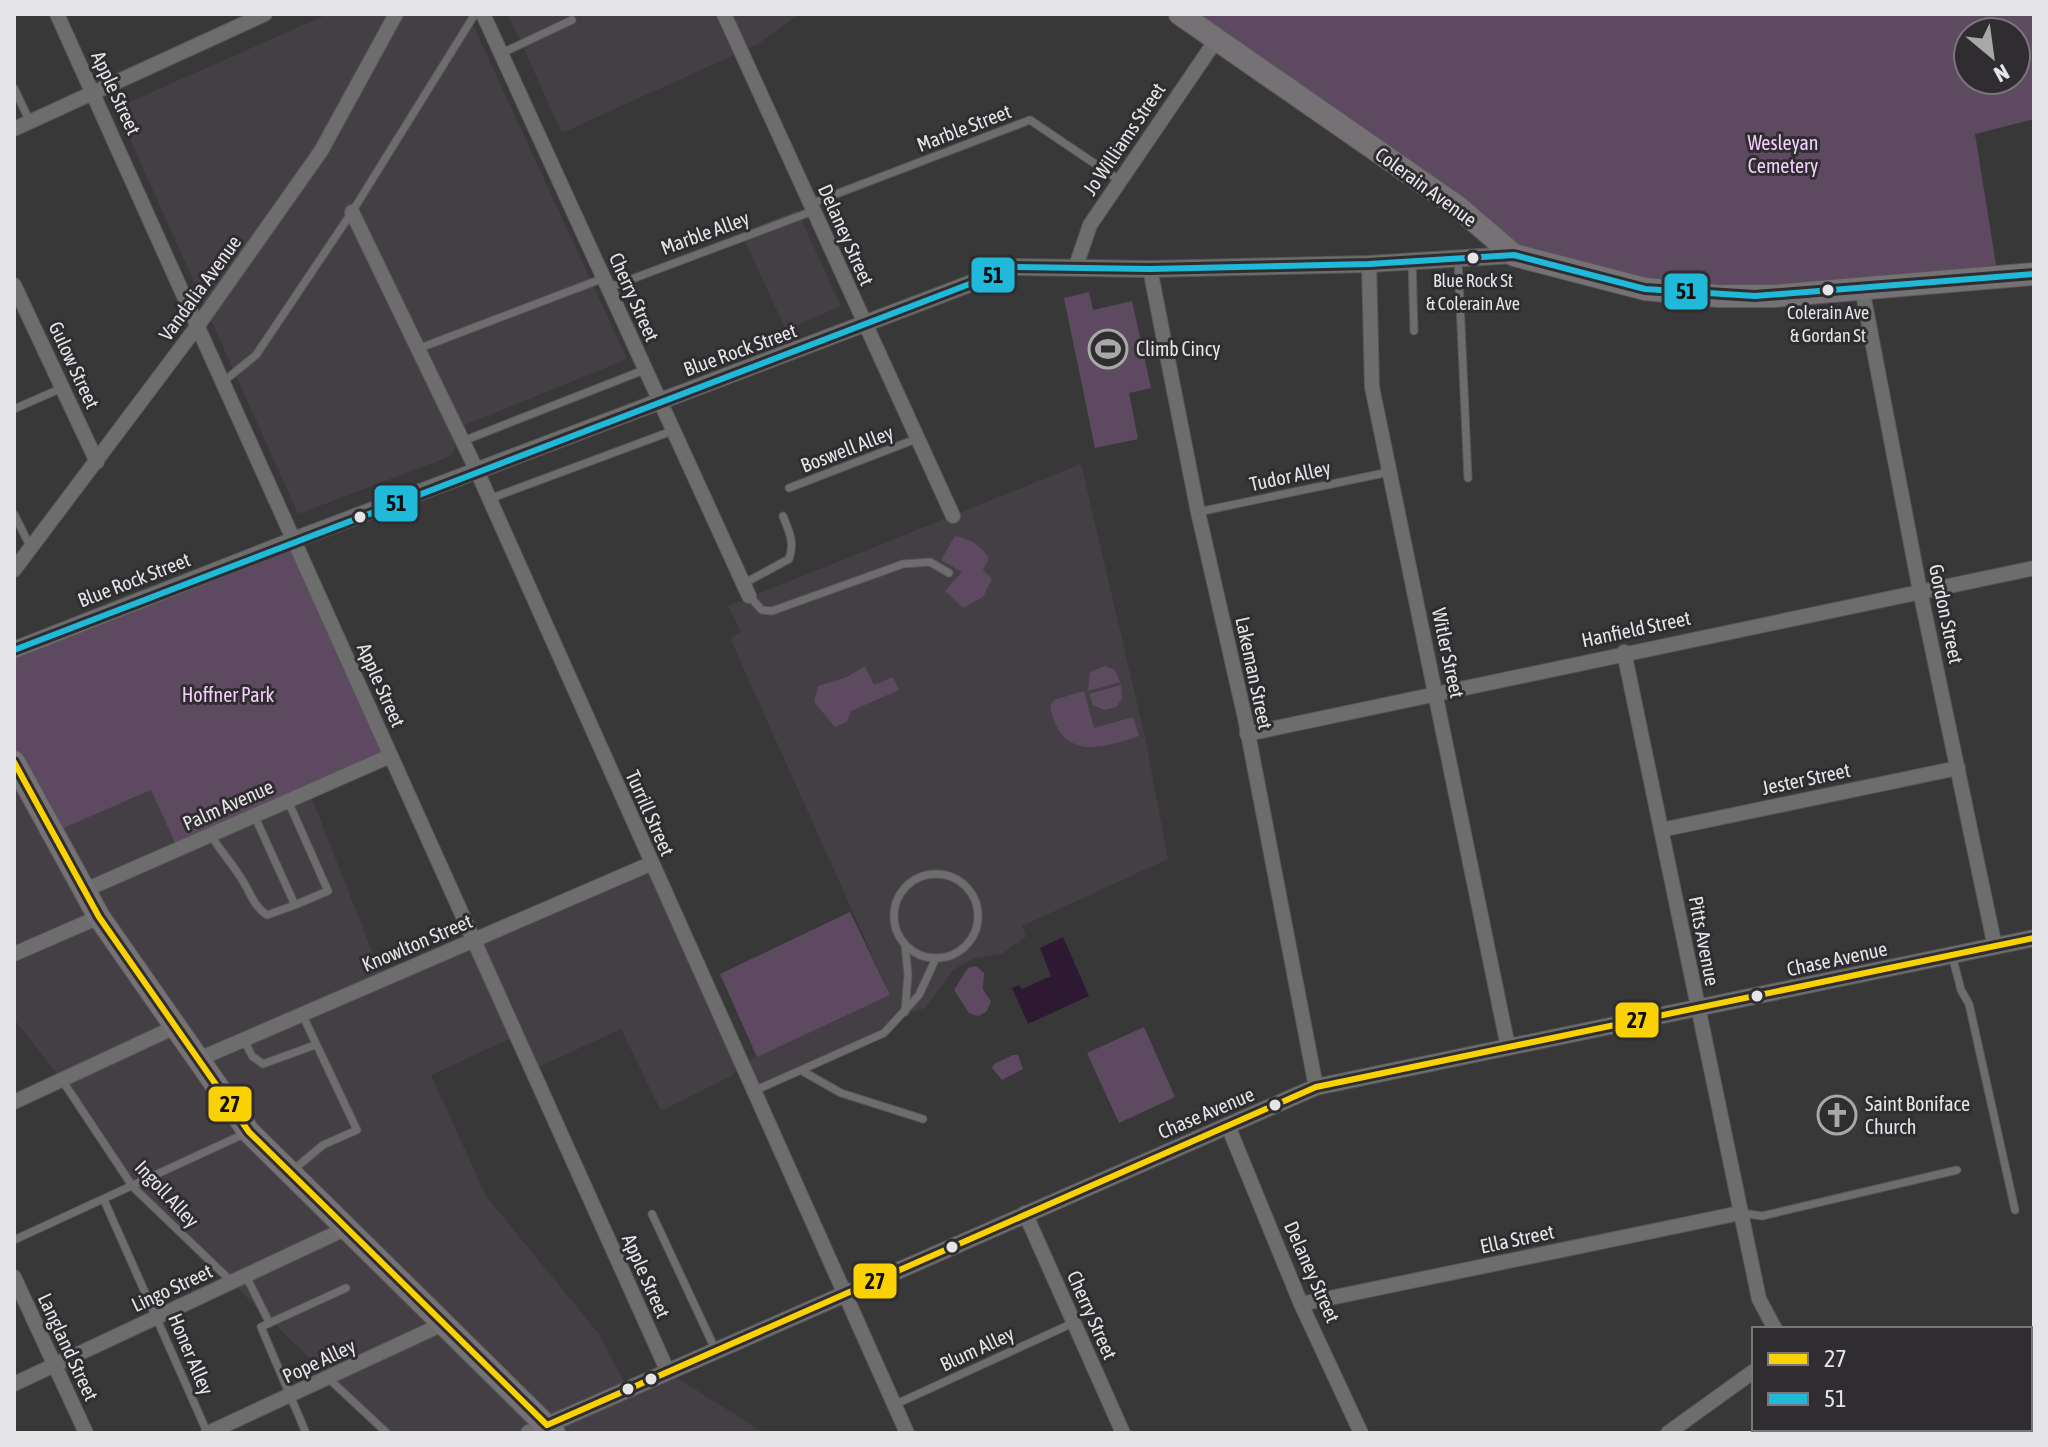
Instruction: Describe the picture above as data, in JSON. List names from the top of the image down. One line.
{"streets":{"main road":["Colerain Avenue"],"street":["Apple Street","Jo Williams Street","Delaney Street","Vandalia Avenue","Cherry Street","Blue Rock Street","Gulow Street","Gordon Street","Hanfield Street","Witler Street","Lakeman Street","Jester Street","Palm Avenue","Turrill Street","Pitts Avenue","Knowlton Street","Chase Avenue","Ella Street","Lingo Street","Langland Street","Pope Alley"],"lane":["Marble Street","Marble Alley","Boswell Alley","Tudor Alley","Ingoll Alley","Blum Alley","Honer Alley"]},"crossings":[["Apple Street","Vandalia Avenue"],["Apple Street","Blue Rock Street"],["Apple Street","Palm Avenue"],["Apple Street","Knowlton Street"],["Apple Street","Chase Avenue"],["Marble Street","Jo Williams Street"],["Marble Street","Marble Alley"],["Marble Street","Delaney Street"],["Jo Williams Street","Colerain Avenue"],["Jo Williams Street","Blue Rock Street"],["Colerain Avenue","Blue Rock Street"],["Colerain Avenue","Gordon Street"],["Marble Alley","Delaney Street"],["Marble Alley","Cherry Street"],["Marble Alley","Turrill Street"],["Delaney Street","Blue Rock Street"],["Delaney Street","Boswell Alley"],["Delaney Street","Chase Avenue"],["Delaney Street","Ella Street"],["Vandalia Avenue","Gulow Street"],["Cherry Street","Blue Rock Street"],["Cherry Street","Chase Avenue"],["Cherry Street","Blum Alley"],["Blue Rock Street","Witler Street"],["Blue Rock Street","Lakeman Street"],["Blue Rock Street","Turrill Street"],["Tudor Alley","Witler Street"],["Tudor Alley","Lakeman Street"],["Gordon Street","Hanfield Street"],["Gordon Street","Jester Street"],["Gordon Street","Chase Avenue"],["Hanfield Street","Witler Street"],["Hanfield Street","Lakeman Street"],["Hanfield Street","Pitts Avenue"],["Witler Street","Chase Avenue"],["Lakeman Street","Chase Avenue"],["Jester Street","Pitts Avenue"],["Turrill Street","Knowlton Street"],["Turrill Street","Chase Avenue"],["Turrill Street","Blum Alley"],["Pitts Avenue","Chase Avenue"],["Pitts Avenue","Ella Street"],["Ingoll Alley","Lingo Street"],["Lingo Street","Langland Street"],["Lingo Street","Honer Alley"],["Honer Alley","Pope Alley"]],"parks":["Wesleyan Cemetery","Hoffner Park"],"places":{"other":["Blue Rock St & Colerain Ave","Colerain Ave & Gordan St"],"sports":["Climb Cincy"],"church":["Saint Boniface Church"]},"lines":["transit line 51","transit line 27"],"legend":["27","51"],"north":"bottom right"}
